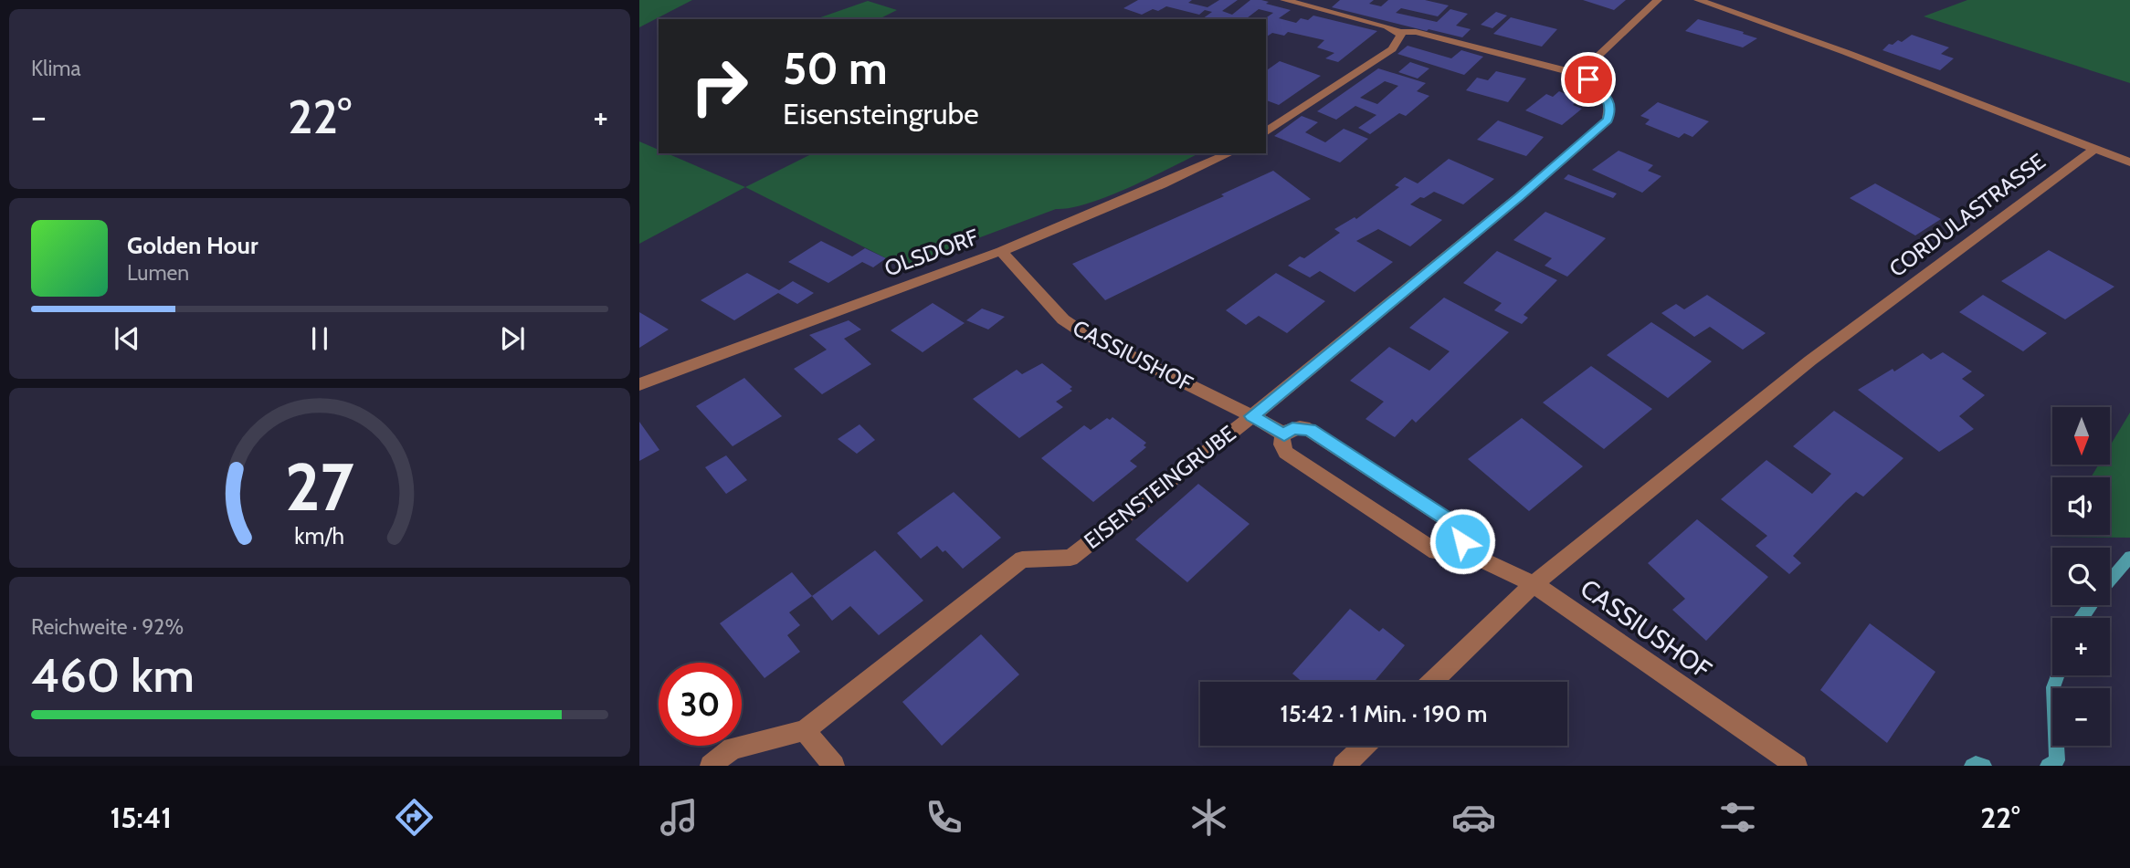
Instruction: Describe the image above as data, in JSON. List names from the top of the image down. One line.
{"streets":{"street":["CORDULASTRASSE","OLSDORF","CASSIUSHOF","EISENSTEINGRUBE"]},"crossings":[["CORDULASTRASSE","CASSIUSHOF"],["OLSDORF","CASSIUSHOF"],["CASSIUSHOF","EISENSTEINGRUBE"]],"north":"bottom","page":{"tile":["Klima",["Reichweite · 92%","460 km"]],"turn":["50 m","Eisensteingrube"],"heat":["−","22°","+"],"song":["Golden Hour","Lumen"],"map_buttons":["+","−"],"limit":"30","trip":"15:42 · 1 Min. · 190 m","tabs":["15:41","22°"],"gauge":["27","km/h"]}}
